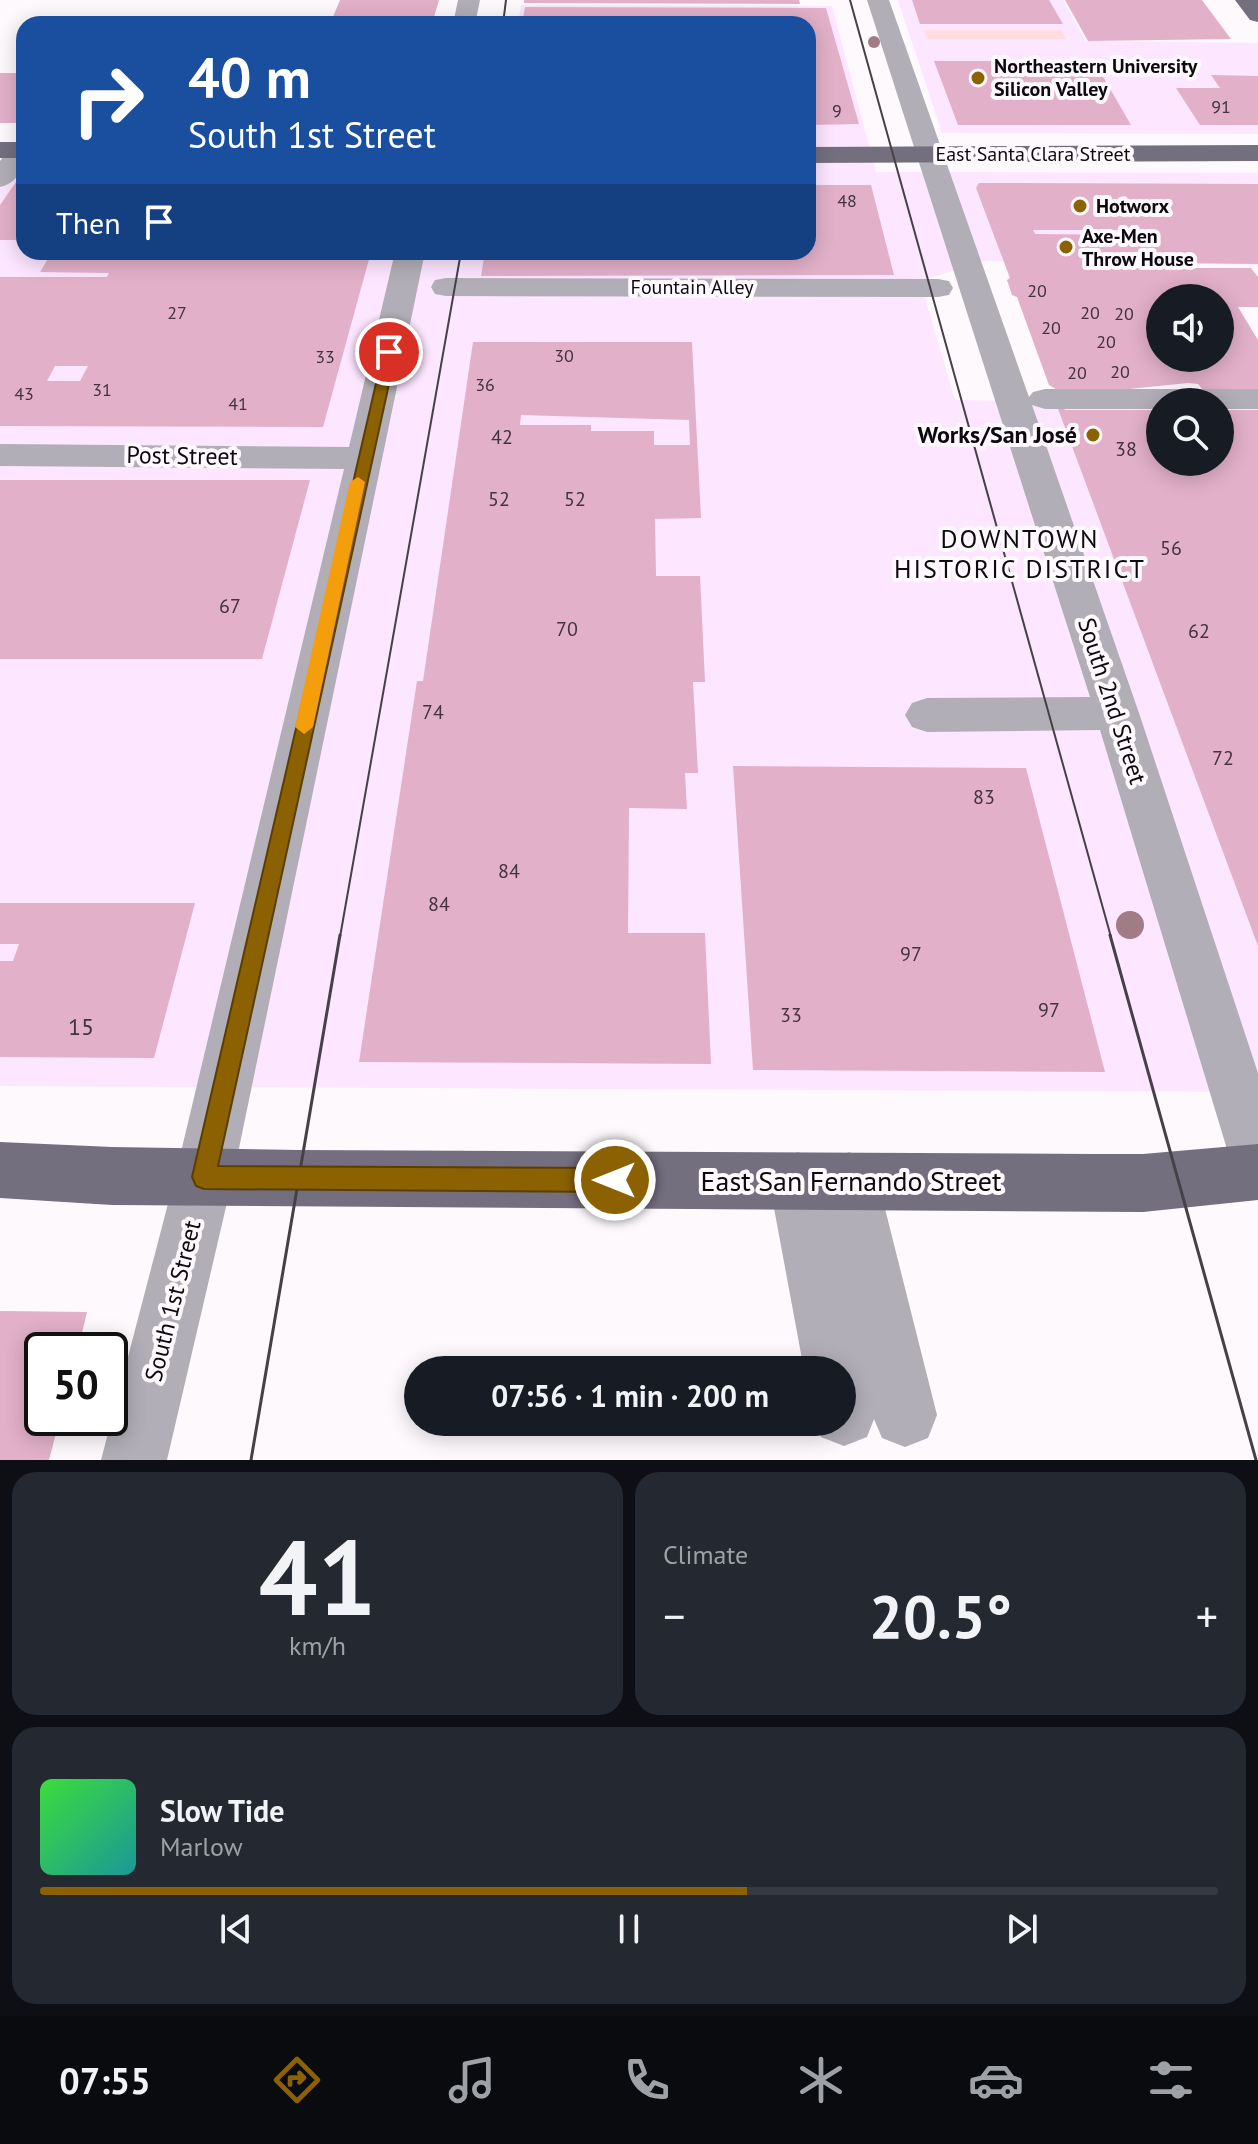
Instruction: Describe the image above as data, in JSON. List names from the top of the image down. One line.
{"streets":{"main road":["East Santa Clara Street","East San Fernando Street"],"street":["Fountain Alley","Post Street","South 2nd Street","South 1st Street"]},"crossings":[["East Santa Clara Street","South 2nd Street"],["Post Street","South 1st Street"],["East San Fernando Street","South 1st Street"]],"districts":["DOWNTOWN HISTORIC DISTRICT"],"places":["Northeastern University Silicon Valley","Hotworx","Axe-Men Throw House","Works/San José"],"house_numbers":["91","9","48","20","27","20","20","20","20","30","33","20","20","36","31","43","41","42","38","52","52","56","67","70","62","74","72","83","84","84","97","97","33","15"],"page":{"turn":["40 m","South 1st Street"],"then":"Then","limit":"50","trip":"07:56 · 1 min · 200 m","tile":[["41","km/h"],"Climate"],"heat":["−","20.5°","+"],"song":["Slow Tide","Marlow"],"tabs":"07:55"}}
